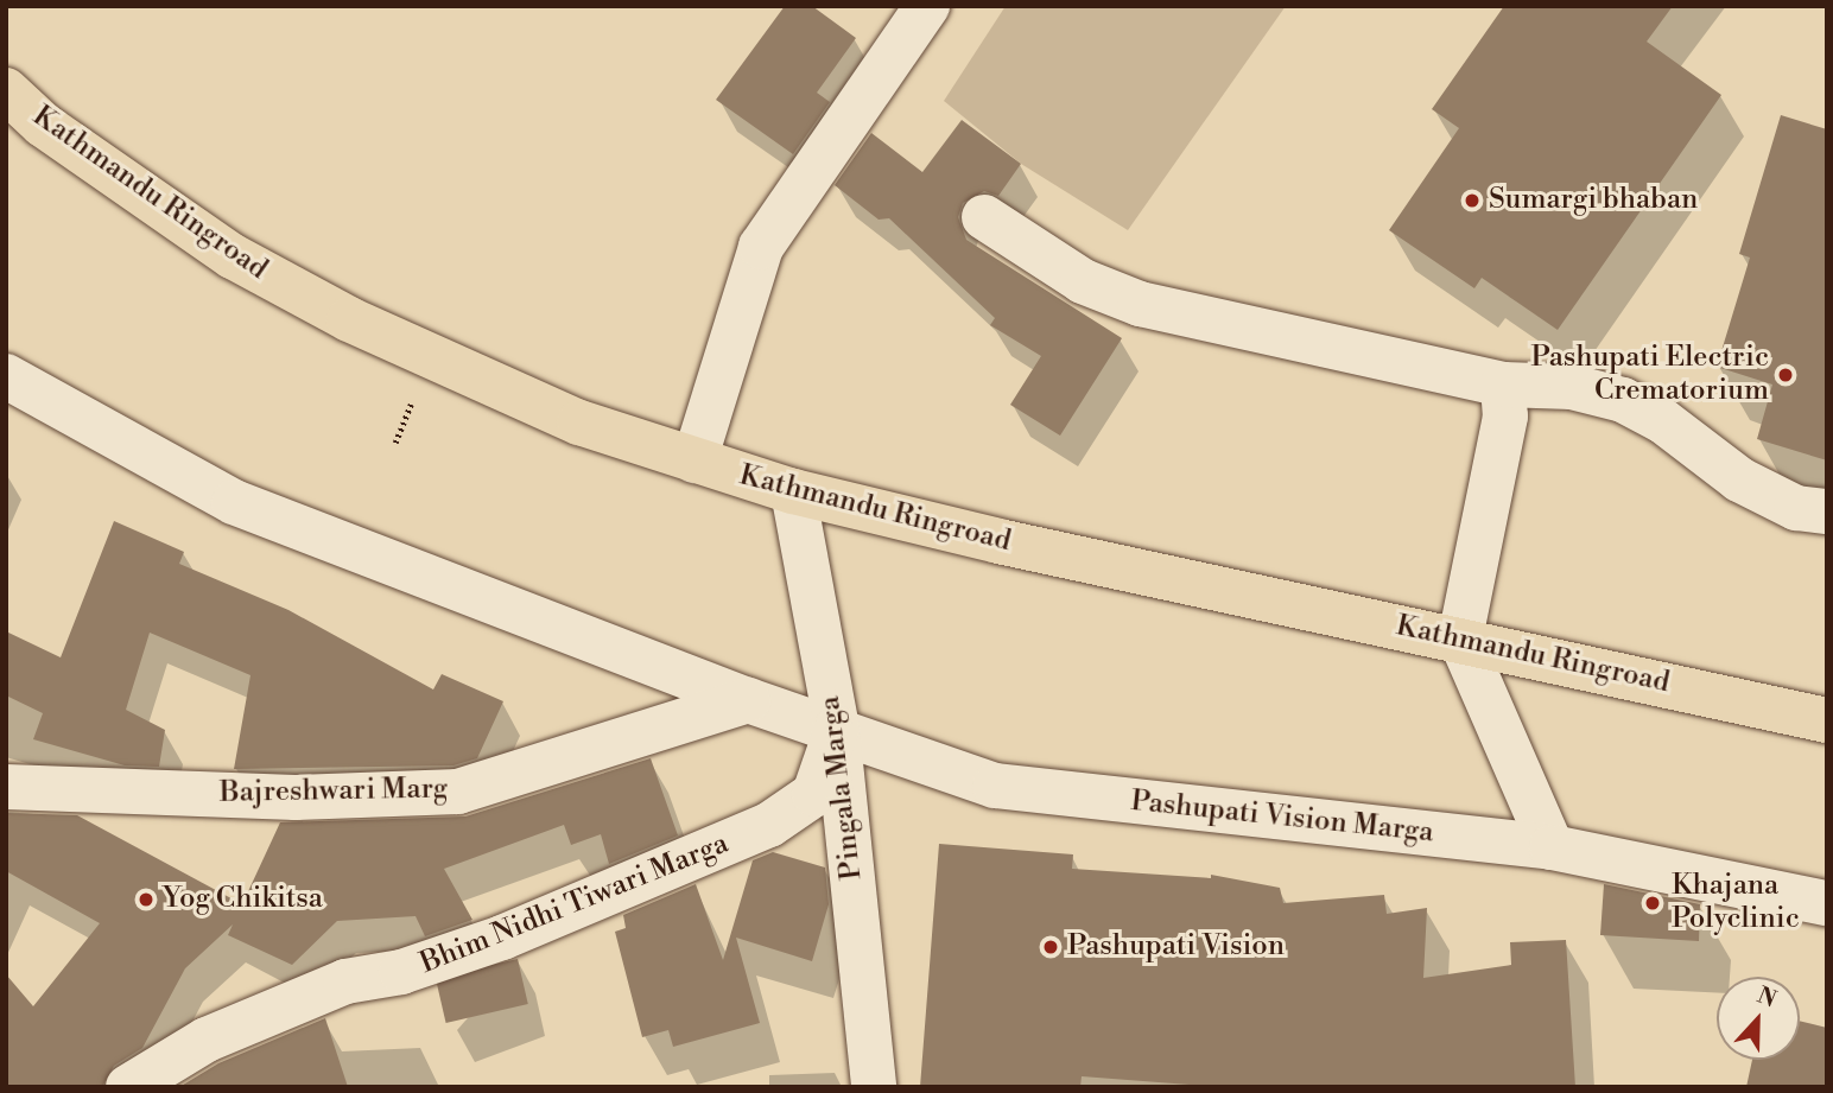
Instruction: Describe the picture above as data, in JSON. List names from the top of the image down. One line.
{"streets":{"highway":["Kathmandu Ringroad"],"street":["Pingala Marga","Bajreshwari Marg","Pashupati Vision Marga","Bhim Nidhi Tiwari Marga"]},"crossings":[["Kathmandu Ringroad","Pingala Marga"],["Pingala Marga","Pashupati Vision Marga"],["Pingala Marga","Bhim Nidhi Tiwari Marga"],["Bajreshwari Marg","Pashupati Vision Marga"],["Pashupati Vision Marga","Bhim Nidhi Tiwari Marga"]],"places":["Sumargi bhaban","Pashupati Electric Crematorium","Yog Chikitsa","Khajana Polyclinic","Pashupati Vision"],"north":"top"}
